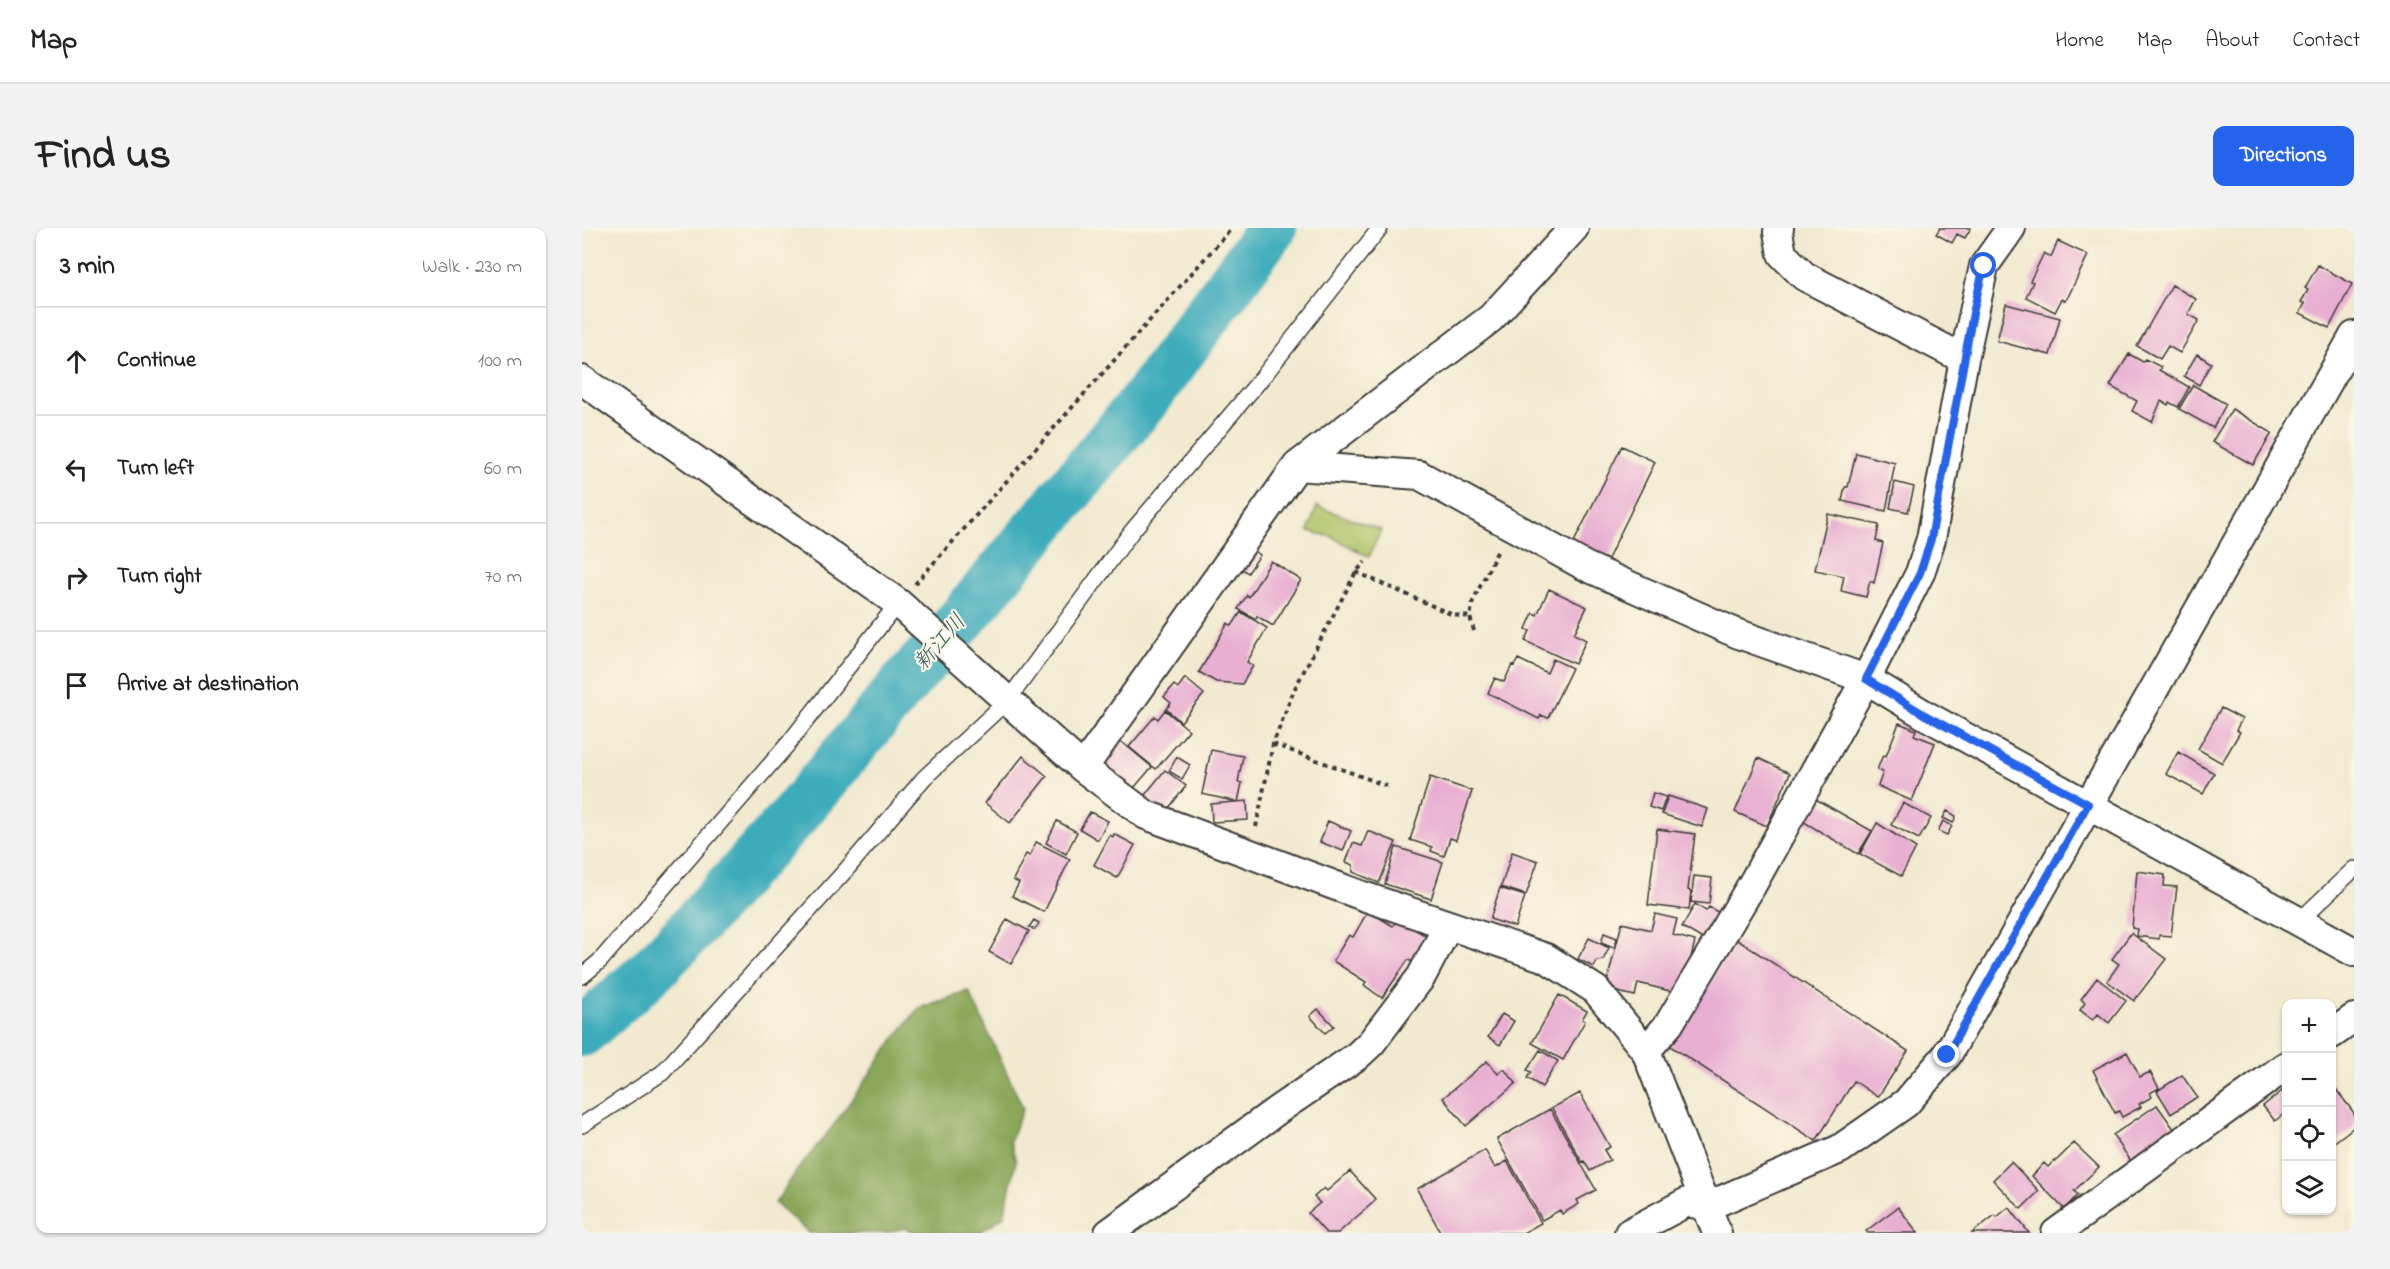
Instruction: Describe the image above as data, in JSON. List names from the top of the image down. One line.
{"water":["新江川"],"page":{"header":"Map","nav":["Home","Map","About","Contact"],"title":"Find us","buttons":"Directions","heading":["3 min","Walk · 230 m"],"list":[["Continue","100 m"],["Turn left","60 m"],["Turn right","70 m"],"Arrive at destination"],"map_buttons":["+","−"]}}
